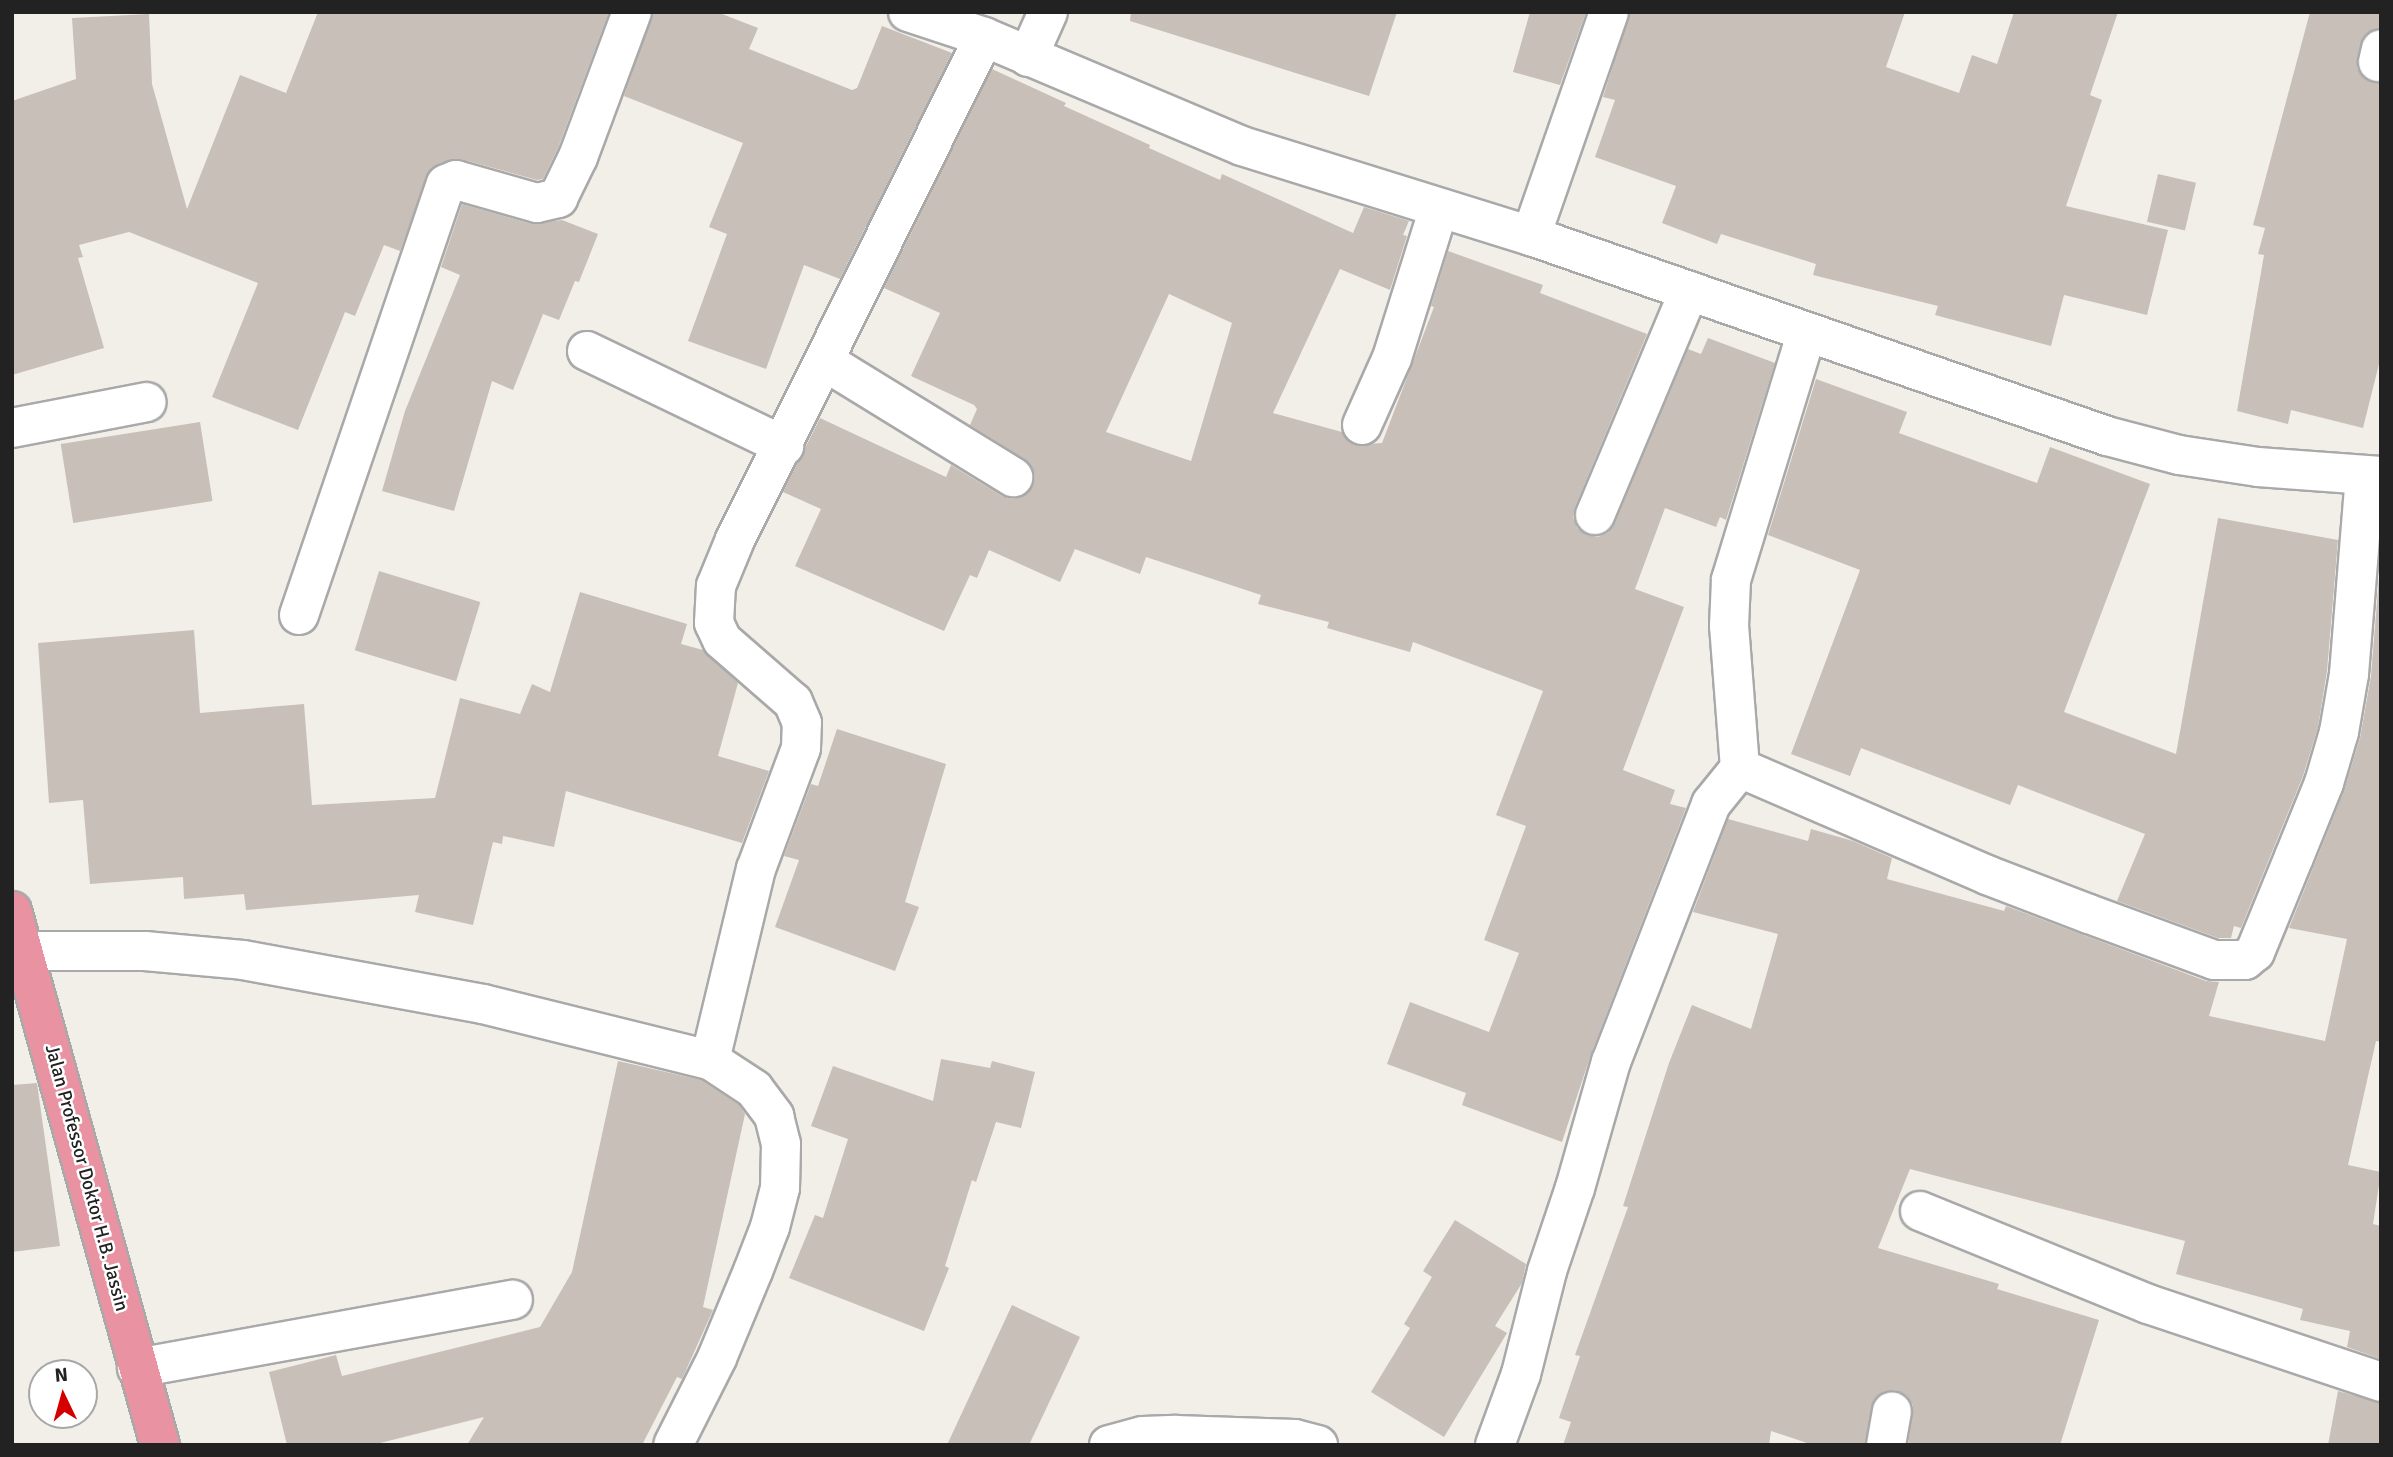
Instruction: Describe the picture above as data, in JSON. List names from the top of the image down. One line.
{"streets":{"highway":["Jalan Professor Doktor H.B. Jassin"]},"north":"top"}
